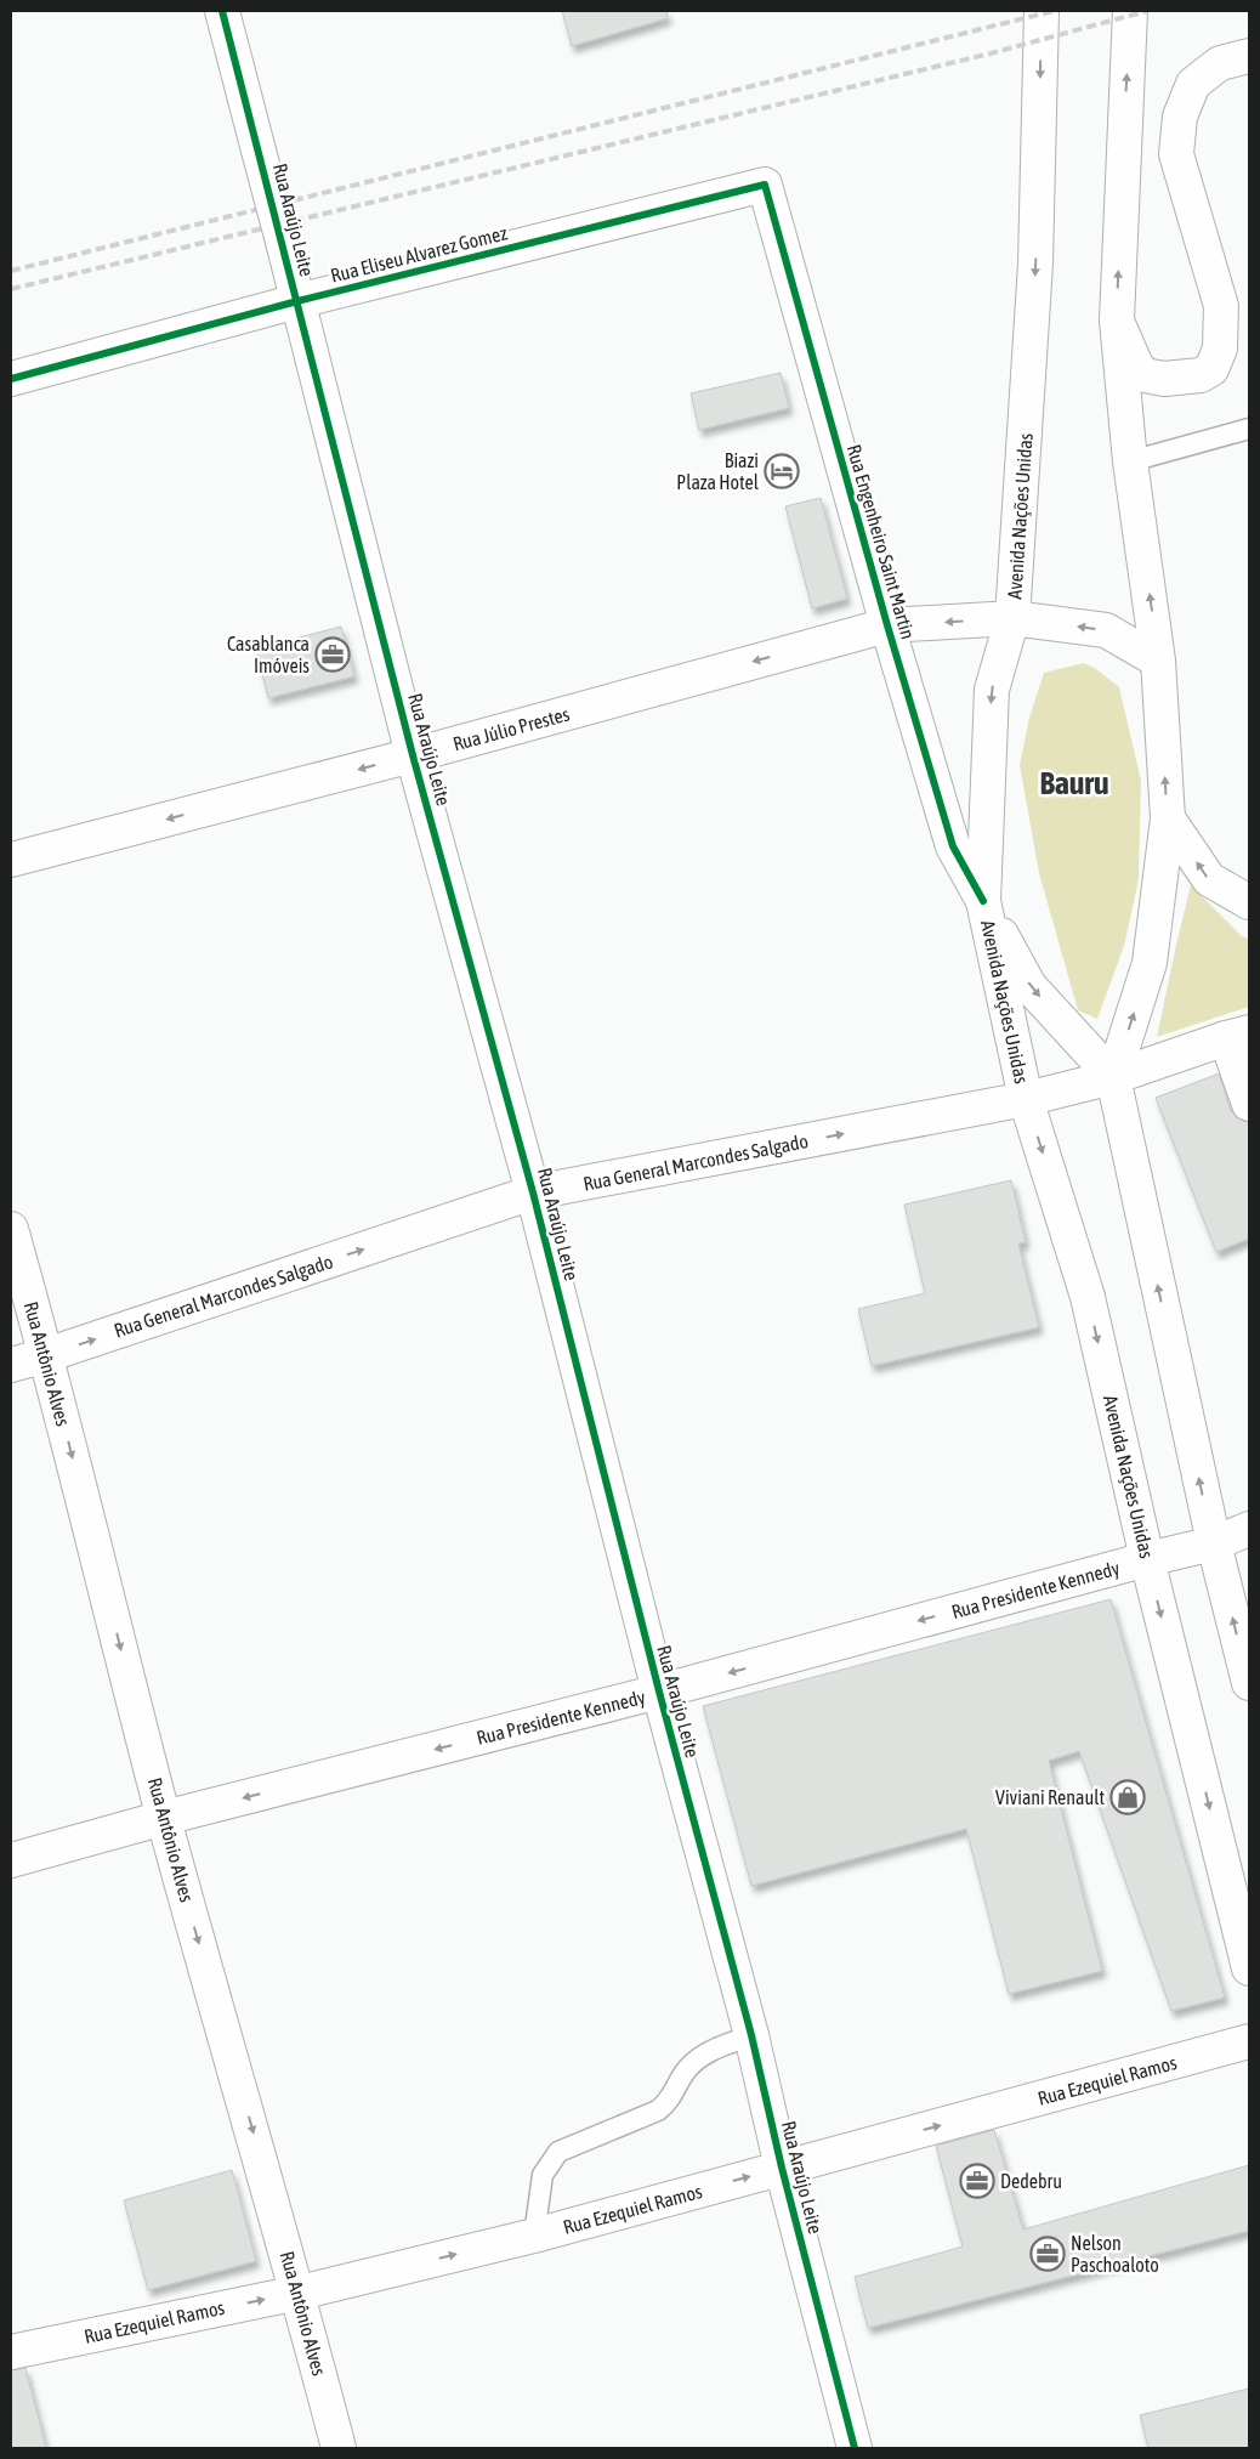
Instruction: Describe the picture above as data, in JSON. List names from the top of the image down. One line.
{"streets":{"street":["Rua Araújo Leite","Rua Eliseu Alvarez Gomez","Avenida Nações Unidas","Rua Engenheiro Saint Martin","Rua Júlio Prestes","Rua General Marcondes Salgado","Rua Antônio Alves","Rua Presidente Kennedy","Rua Ezequiel Ramos"]},"crossings":[["Rua Araújo Leite","Rua Eliseu Alvarez Gomez"],["Rua Araújo Leite","Rua Júlio Prestes"],["Rua Araújo Leite","Rua General Marcondes Salgado"],["Rua Araújo Leite","Rua Presidente Kennedy"],["Rua Araújo Leite","Rua Ezequiel Ramos"],["Rua Eliseu Alvarez Gomez","Rua Engenheiro Saint Martin"],["Avenida Nações Unidas","Rua Engenheiro Saint Martin"],["Avenida Nações Unidas","Rua Júlio Prestes"],["Avenida Nações Unidas","Rua General Marcondes Salgado"],["Avenida Nações Unidas","Rua Presidente Kennedy"],["Rua Engenheiro Saint Martin","Rua Júlio Prestes"],["Rua Engenheiro Saint Martin","Rua General Marcondes Salgado"],["Rua General Marcondes Salgado","Rua Antônio Alves"],["Rua Antônio Alves","Rua Presidente Kennedy"],["Rua Antônio Alves","Rua Ezequiel Ramos"]],"one_way":["Rua Júlio Prestes","Rua General Marcondes Salgado","Rua Antônio Alves","Rua Presidente Kennedy","Rua Ezequiel Ramos"],"districts":["Bauru"],"places":{"hotel":["Biazi Plaza Hotel"],"office":["Casablanca Imóveis","Dedebru","Nelson Paschoaloto"],"shop":["Viviani Renault"]}}
